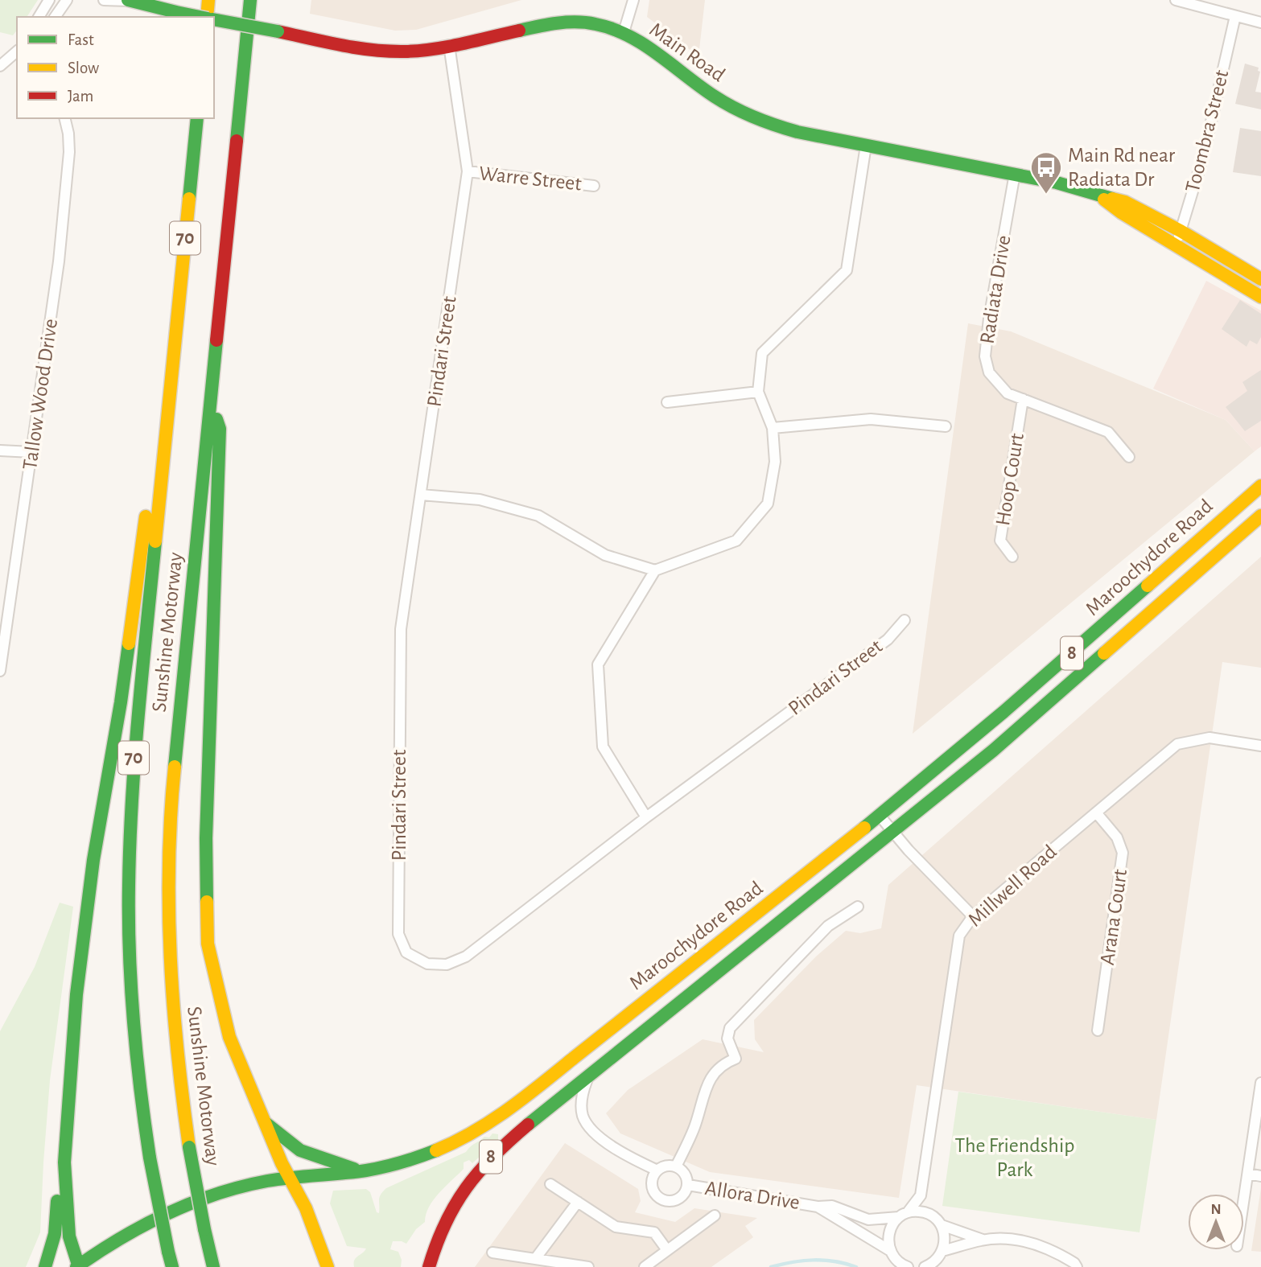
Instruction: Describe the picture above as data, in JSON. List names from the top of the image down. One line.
{"streets":{"main road":["Main Road","70","Maroochydore Road","Sunshine Motorway","8"],"street":["Toombra Street","Warre Street","Radiata Drive","Pindari Street","Tallow Wood Drive","Hoop Court","Millwell Road","Arana Court","Allora Drive"]},"crossings":[["Main Road","Toombra Street"],["Main Road","Radiata Drive"],["Main Road","Pindari Street"],["Warre Street","Pindari Street"],["Radiata Drive","Hoop Court"],["Millwell Road","Arana Court"],["Millwell Road","Allora Drive"]],"parks":["The Friendship Park"],"places":{"bus stop":["Main Rd near Radiata Dr"]},"legend":["Fast","Slow","Jam"],"north":"top"}
